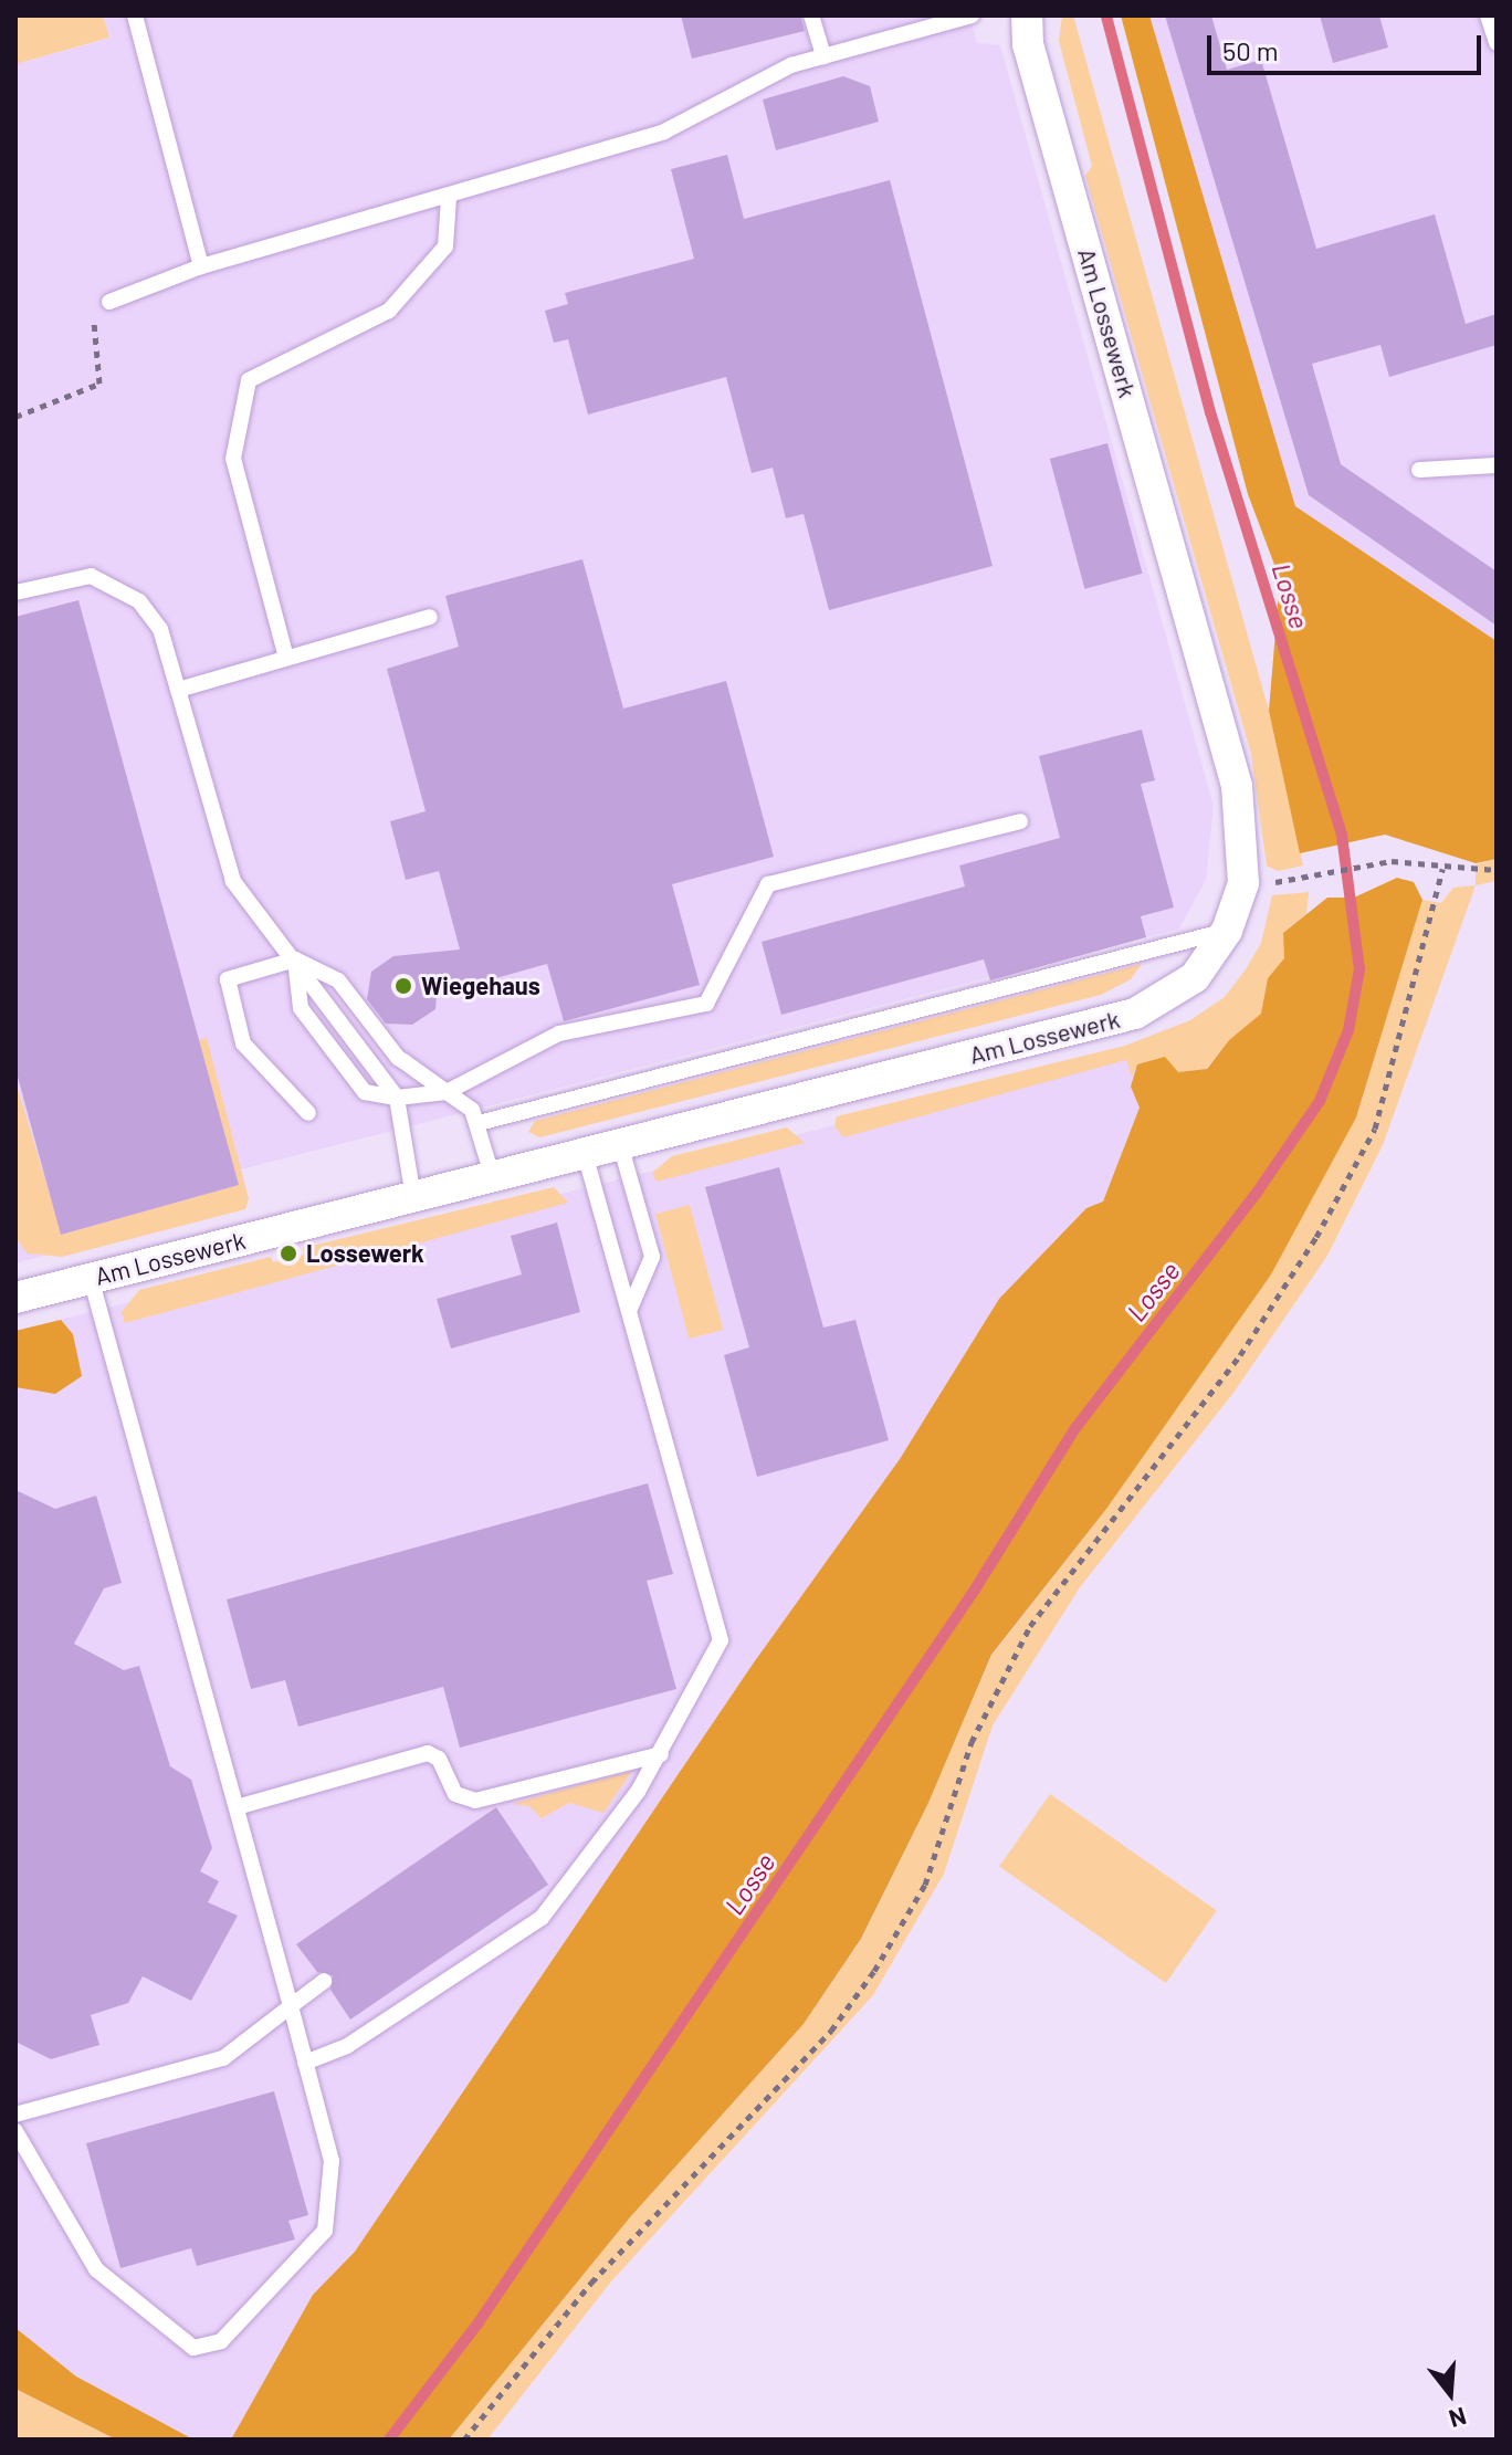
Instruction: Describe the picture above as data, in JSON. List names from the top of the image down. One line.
{"streets":{"street":["Am Lossewerk"]},"water":["Losse"],"places":["Wiegehaus","Lossewerk"],"scale_bar":"50 m","north":"bottom"}
